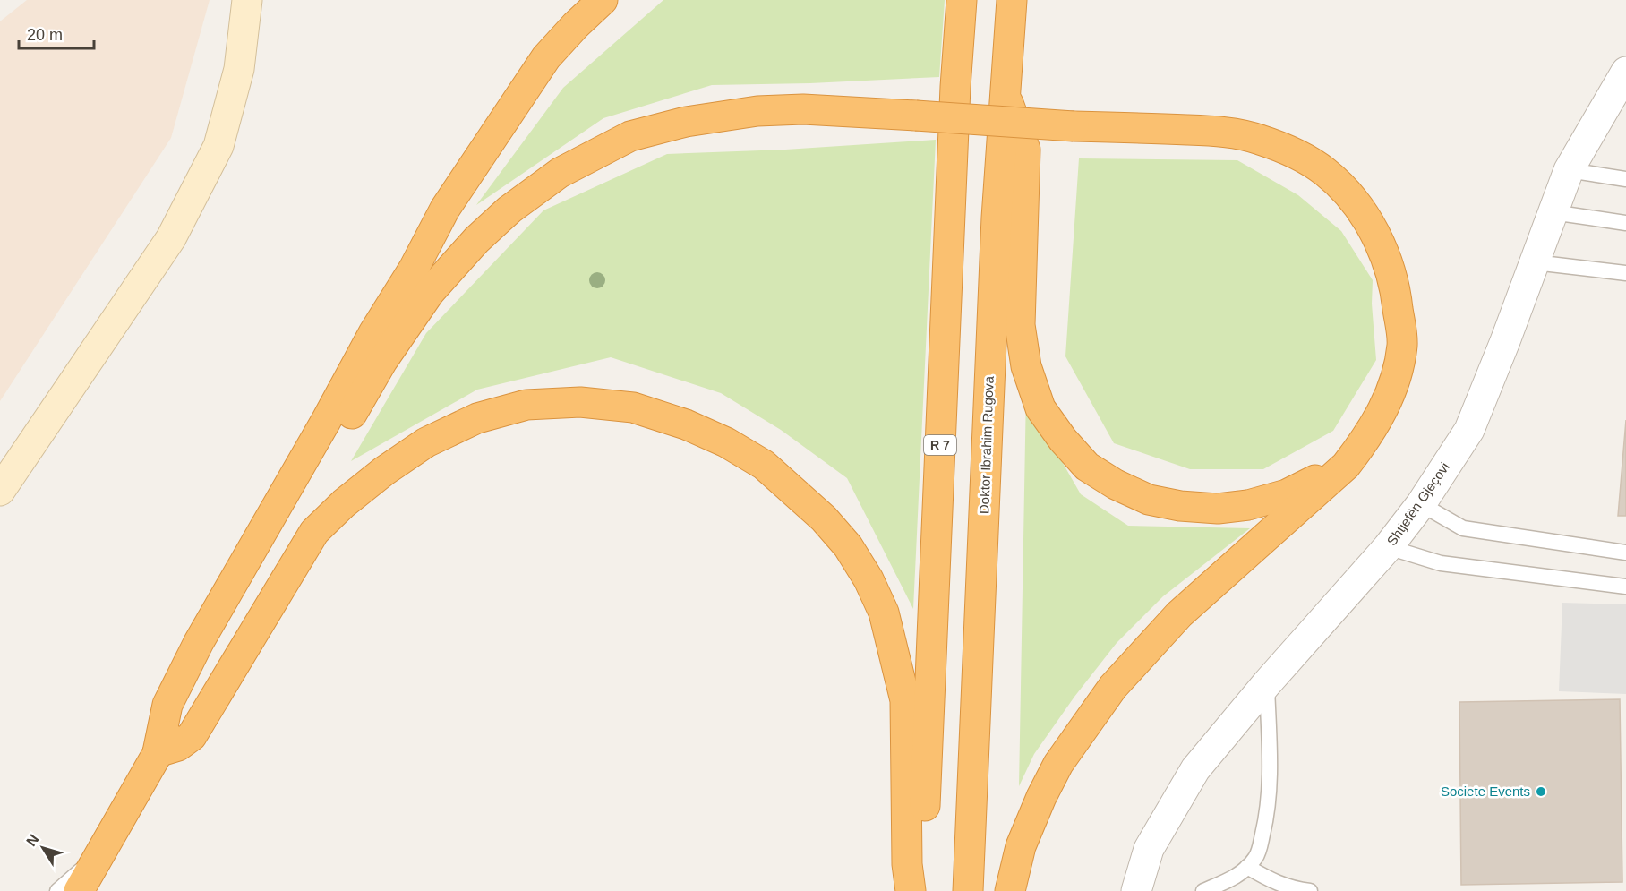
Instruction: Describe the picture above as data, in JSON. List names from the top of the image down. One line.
{"streets":{"highway":["R 7","Doktor Ibrahim Rugova"],"street":["Shtjefën Gjeçovi"]},"places":["Societe Events"],"scale_bar":"20 m","north":"top left"}
